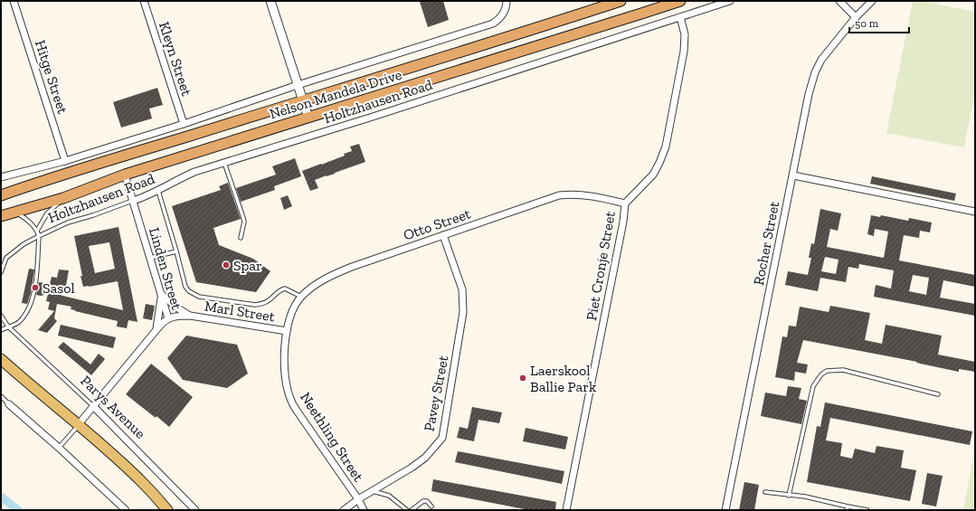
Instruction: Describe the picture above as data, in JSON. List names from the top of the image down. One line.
{"streets":{"highway":["Nelson Mandela Drive"],"street":["Kleyn Street","Hitge Street","Holtzhausen Road","Otto Street","Rocher Street","Piet Cronje Street","Linden Street","Marl Street","Pavey Street","Parys Avenue","Neethling Street"]},"crossings":[["Nelson Mandela Drive","Linden Street"],["Holtzhausen Road","Piet Cronje Street"],["Holtzhausen Road","Linden Street"],["Otto Street","Piet Cronje Street"],["Otto Street","Marl Street"],["Otto Street","Pavey Street"],["Otto Street","Neethling Street"],["Linden Street","Marl Street"],["Linden Street","Parys Avenue"],["Marl Street","Neethling Street"],["Pavey Street","Neethling Street"]],"places":["Spar","Sasol","Laerskool Ballie Park"],"scale_bar":"50 m"}
